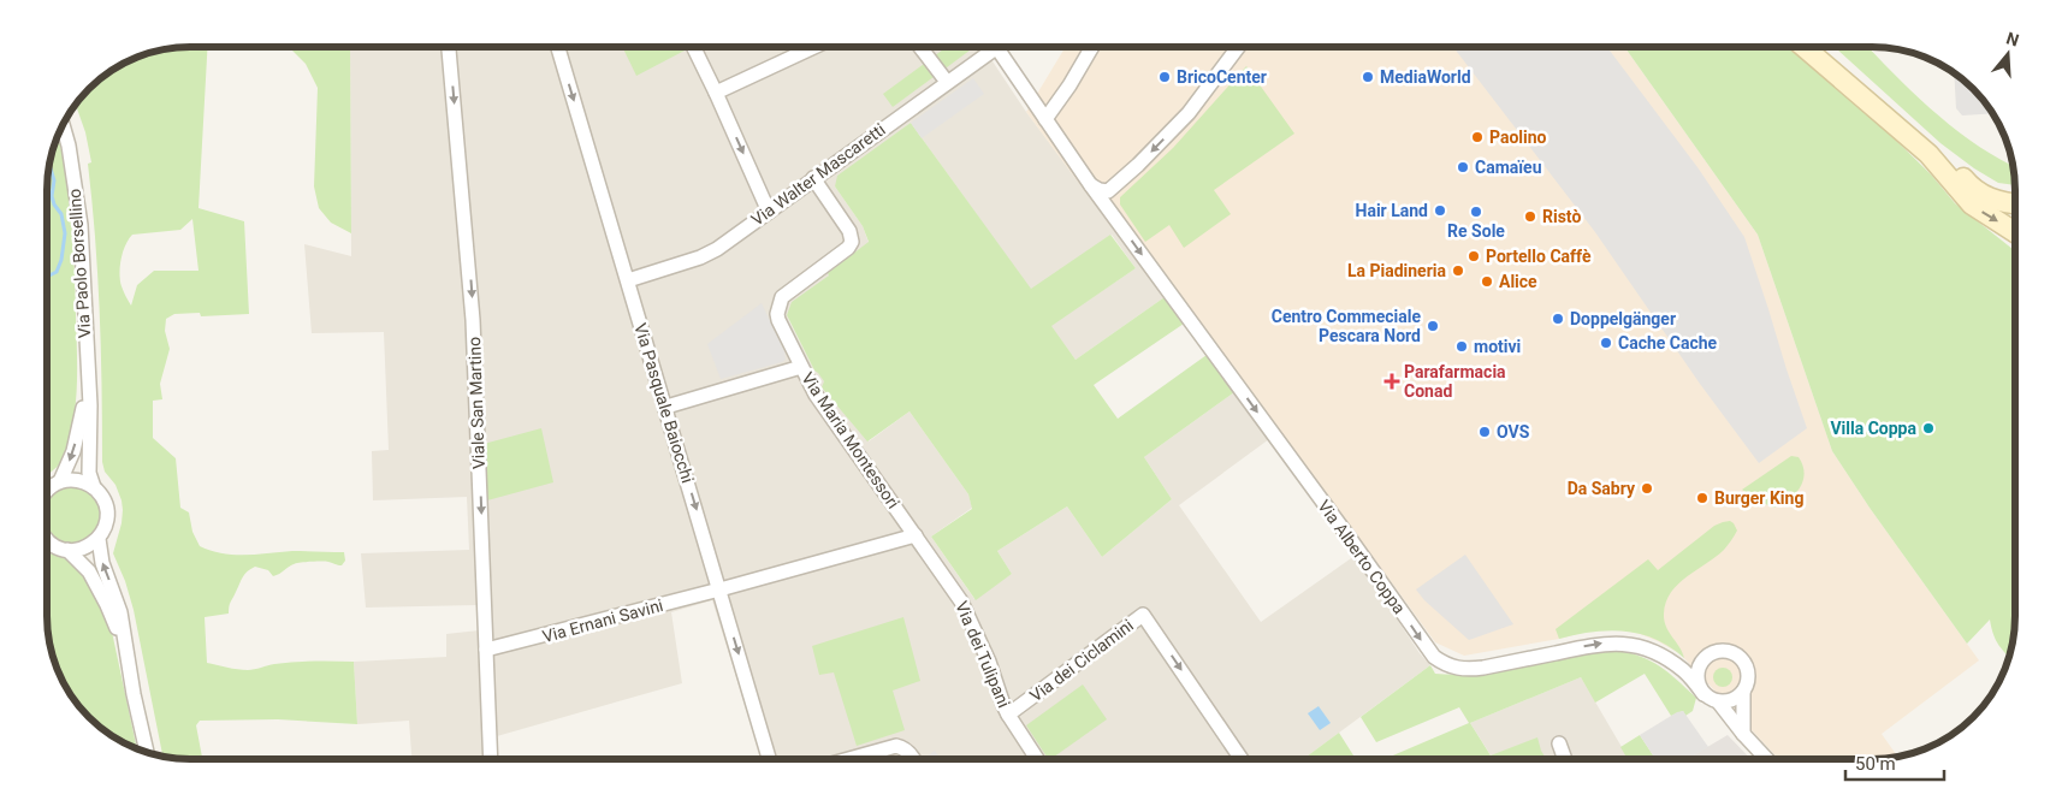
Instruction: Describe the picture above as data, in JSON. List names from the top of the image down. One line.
{"streets":{"street":["Via Walter Mascaretti","Via Paolo Borsellino","Viale San Martino","Via Pasquale Baiocchi","Via Maria Montessori","Via Alberto Coppa","Via Ernani Savini","Via dei Tulipani","Via dei Ciclamini"]},"crossings":[["Via Walter Mascaretti","Via Pasquale Baiocchi"],["Via Walter Mascaretti","Via Maria Montessori"],["Viale San Martino","Via Ernani Savini"],["Via Pasquale Baiocchi","Via Ernani Savini"],["Via Maria Montessori","Via Ernani Savini"],["Via Maria Montessori","Via dei Tulipani"],["Via Ernani Savini","Via dei Tulipani"],["Via dei Tulipani","Via dei Ciclamini"]],"one_way":["Viale San Martino","Via Pasquale Baiocchi","Via Alberto Coppa"],"places":{"other":["BricoCenter","MediaWorld","Paolino","Camaïeu","Hair Land","Re Sole","Ristò","Portello Caffè","La Piadineria","Alice","Doppelgänger","Centro Commeciale Pescara Nord","Cache Cache","motivi","Villa Coppa","OVS","Da Sabry","Burger King"],"health":["Parafarmacia Conad"]},"scale_bar":"50 m","north":"top"}
